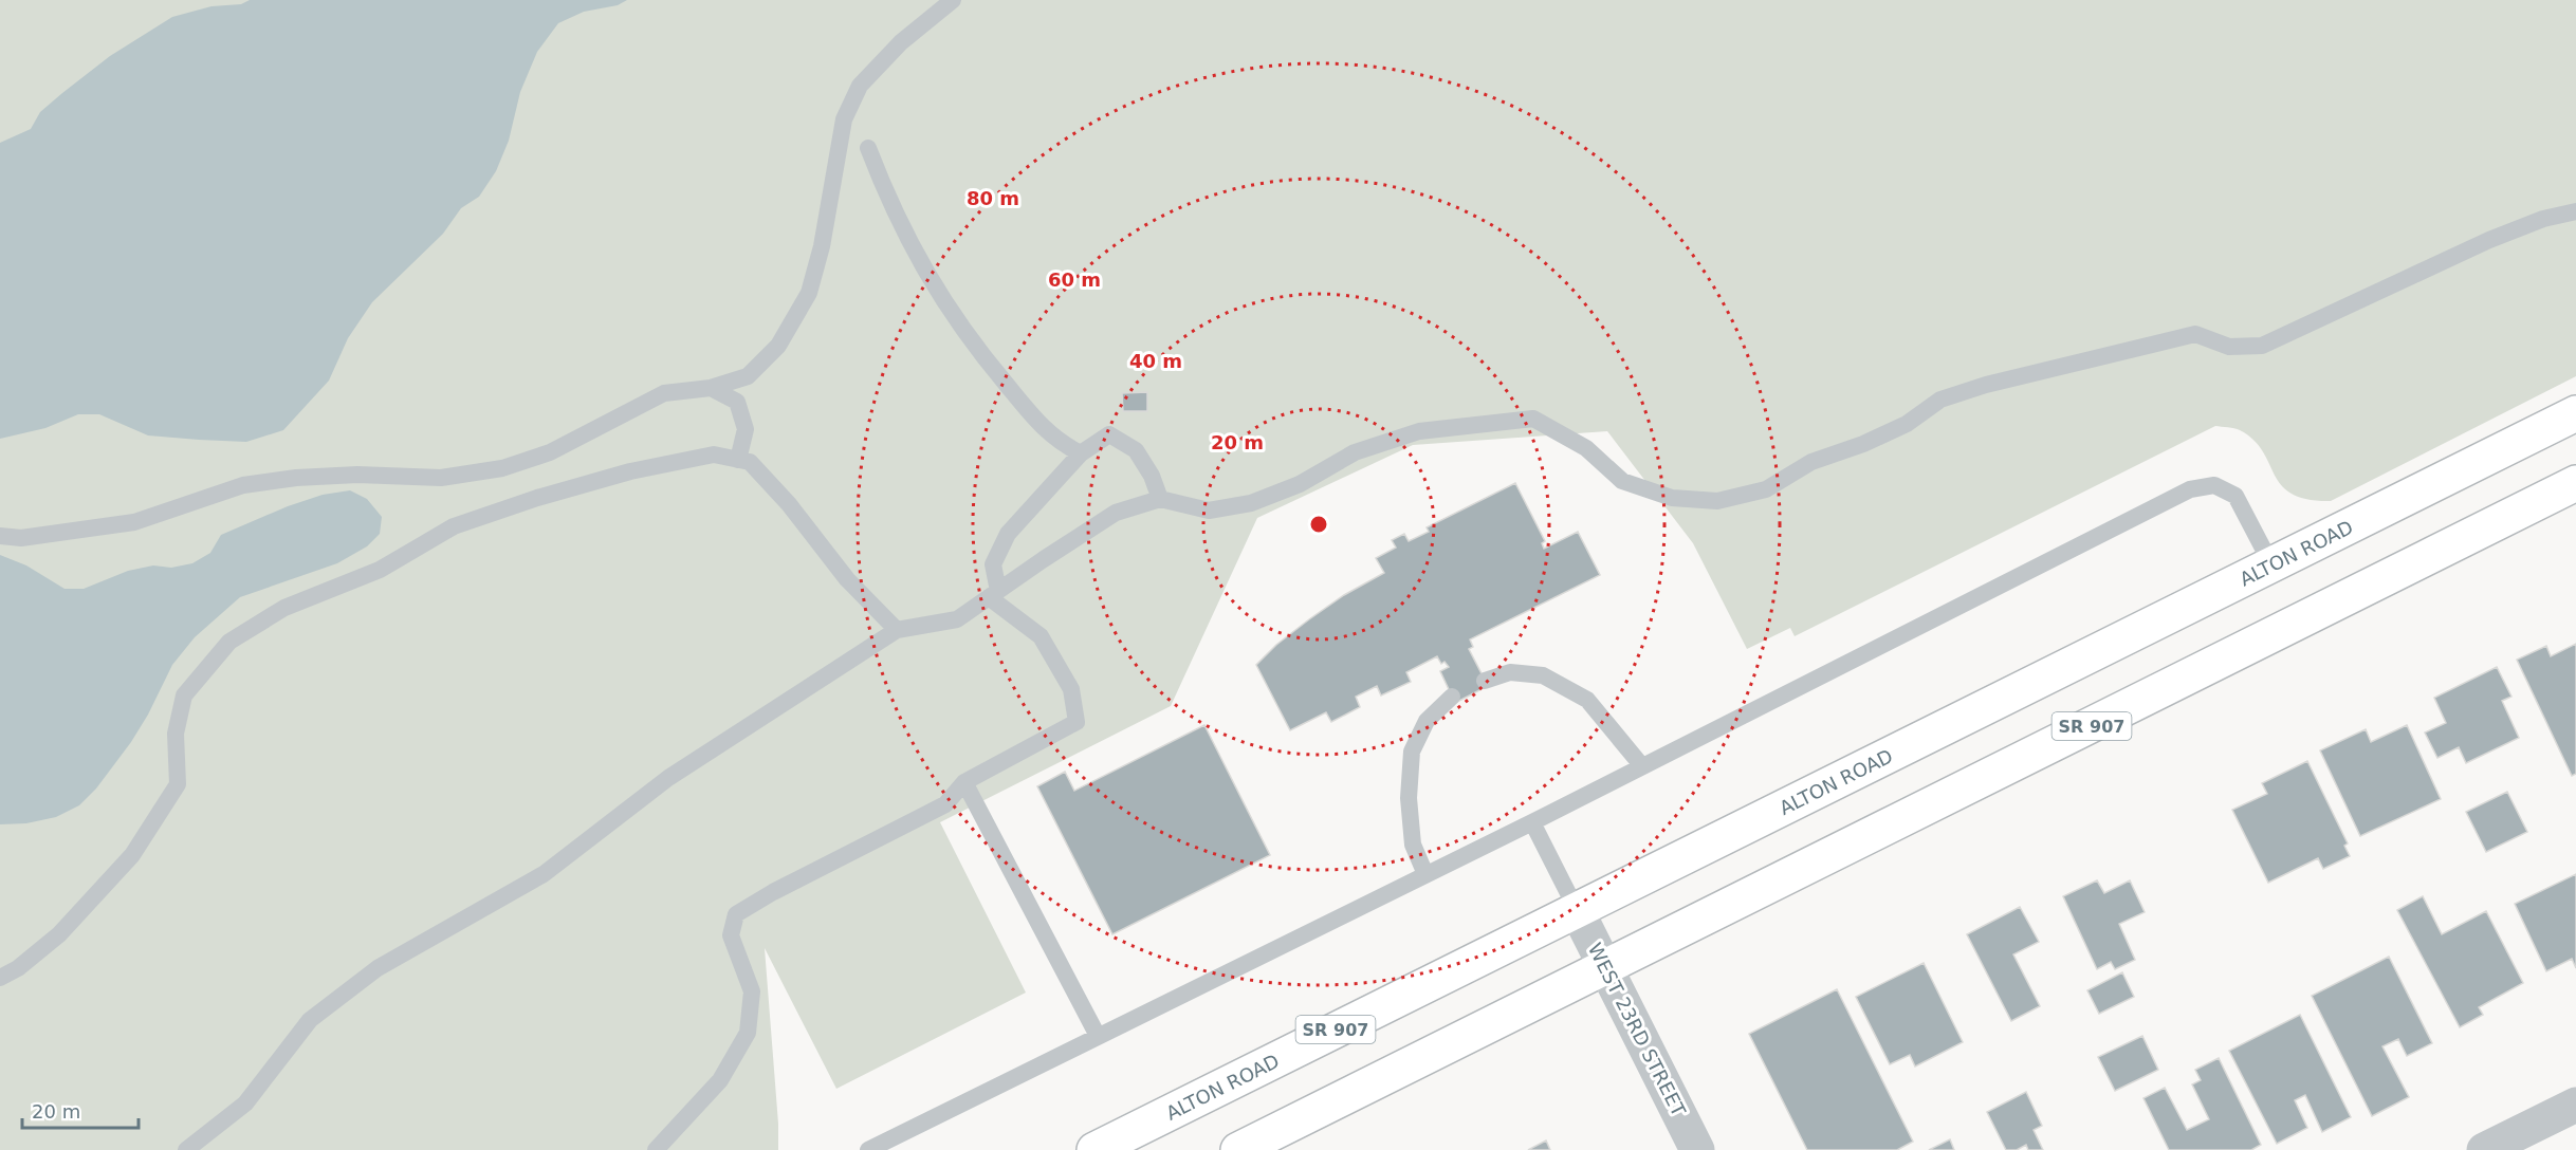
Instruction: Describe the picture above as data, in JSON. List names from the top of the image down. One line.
{"streets":{"highway":["ALTON ROAD","SR 907"],"street":["WEST 23RD STREET"]},"crossings":[["ALTON ROAD","WEST 23RD STREET"],["SR 907","WEST 23RD STREET"]],"scale_bar":"20 m","rings":["80 m","60 m","40 m","20 m"]}
